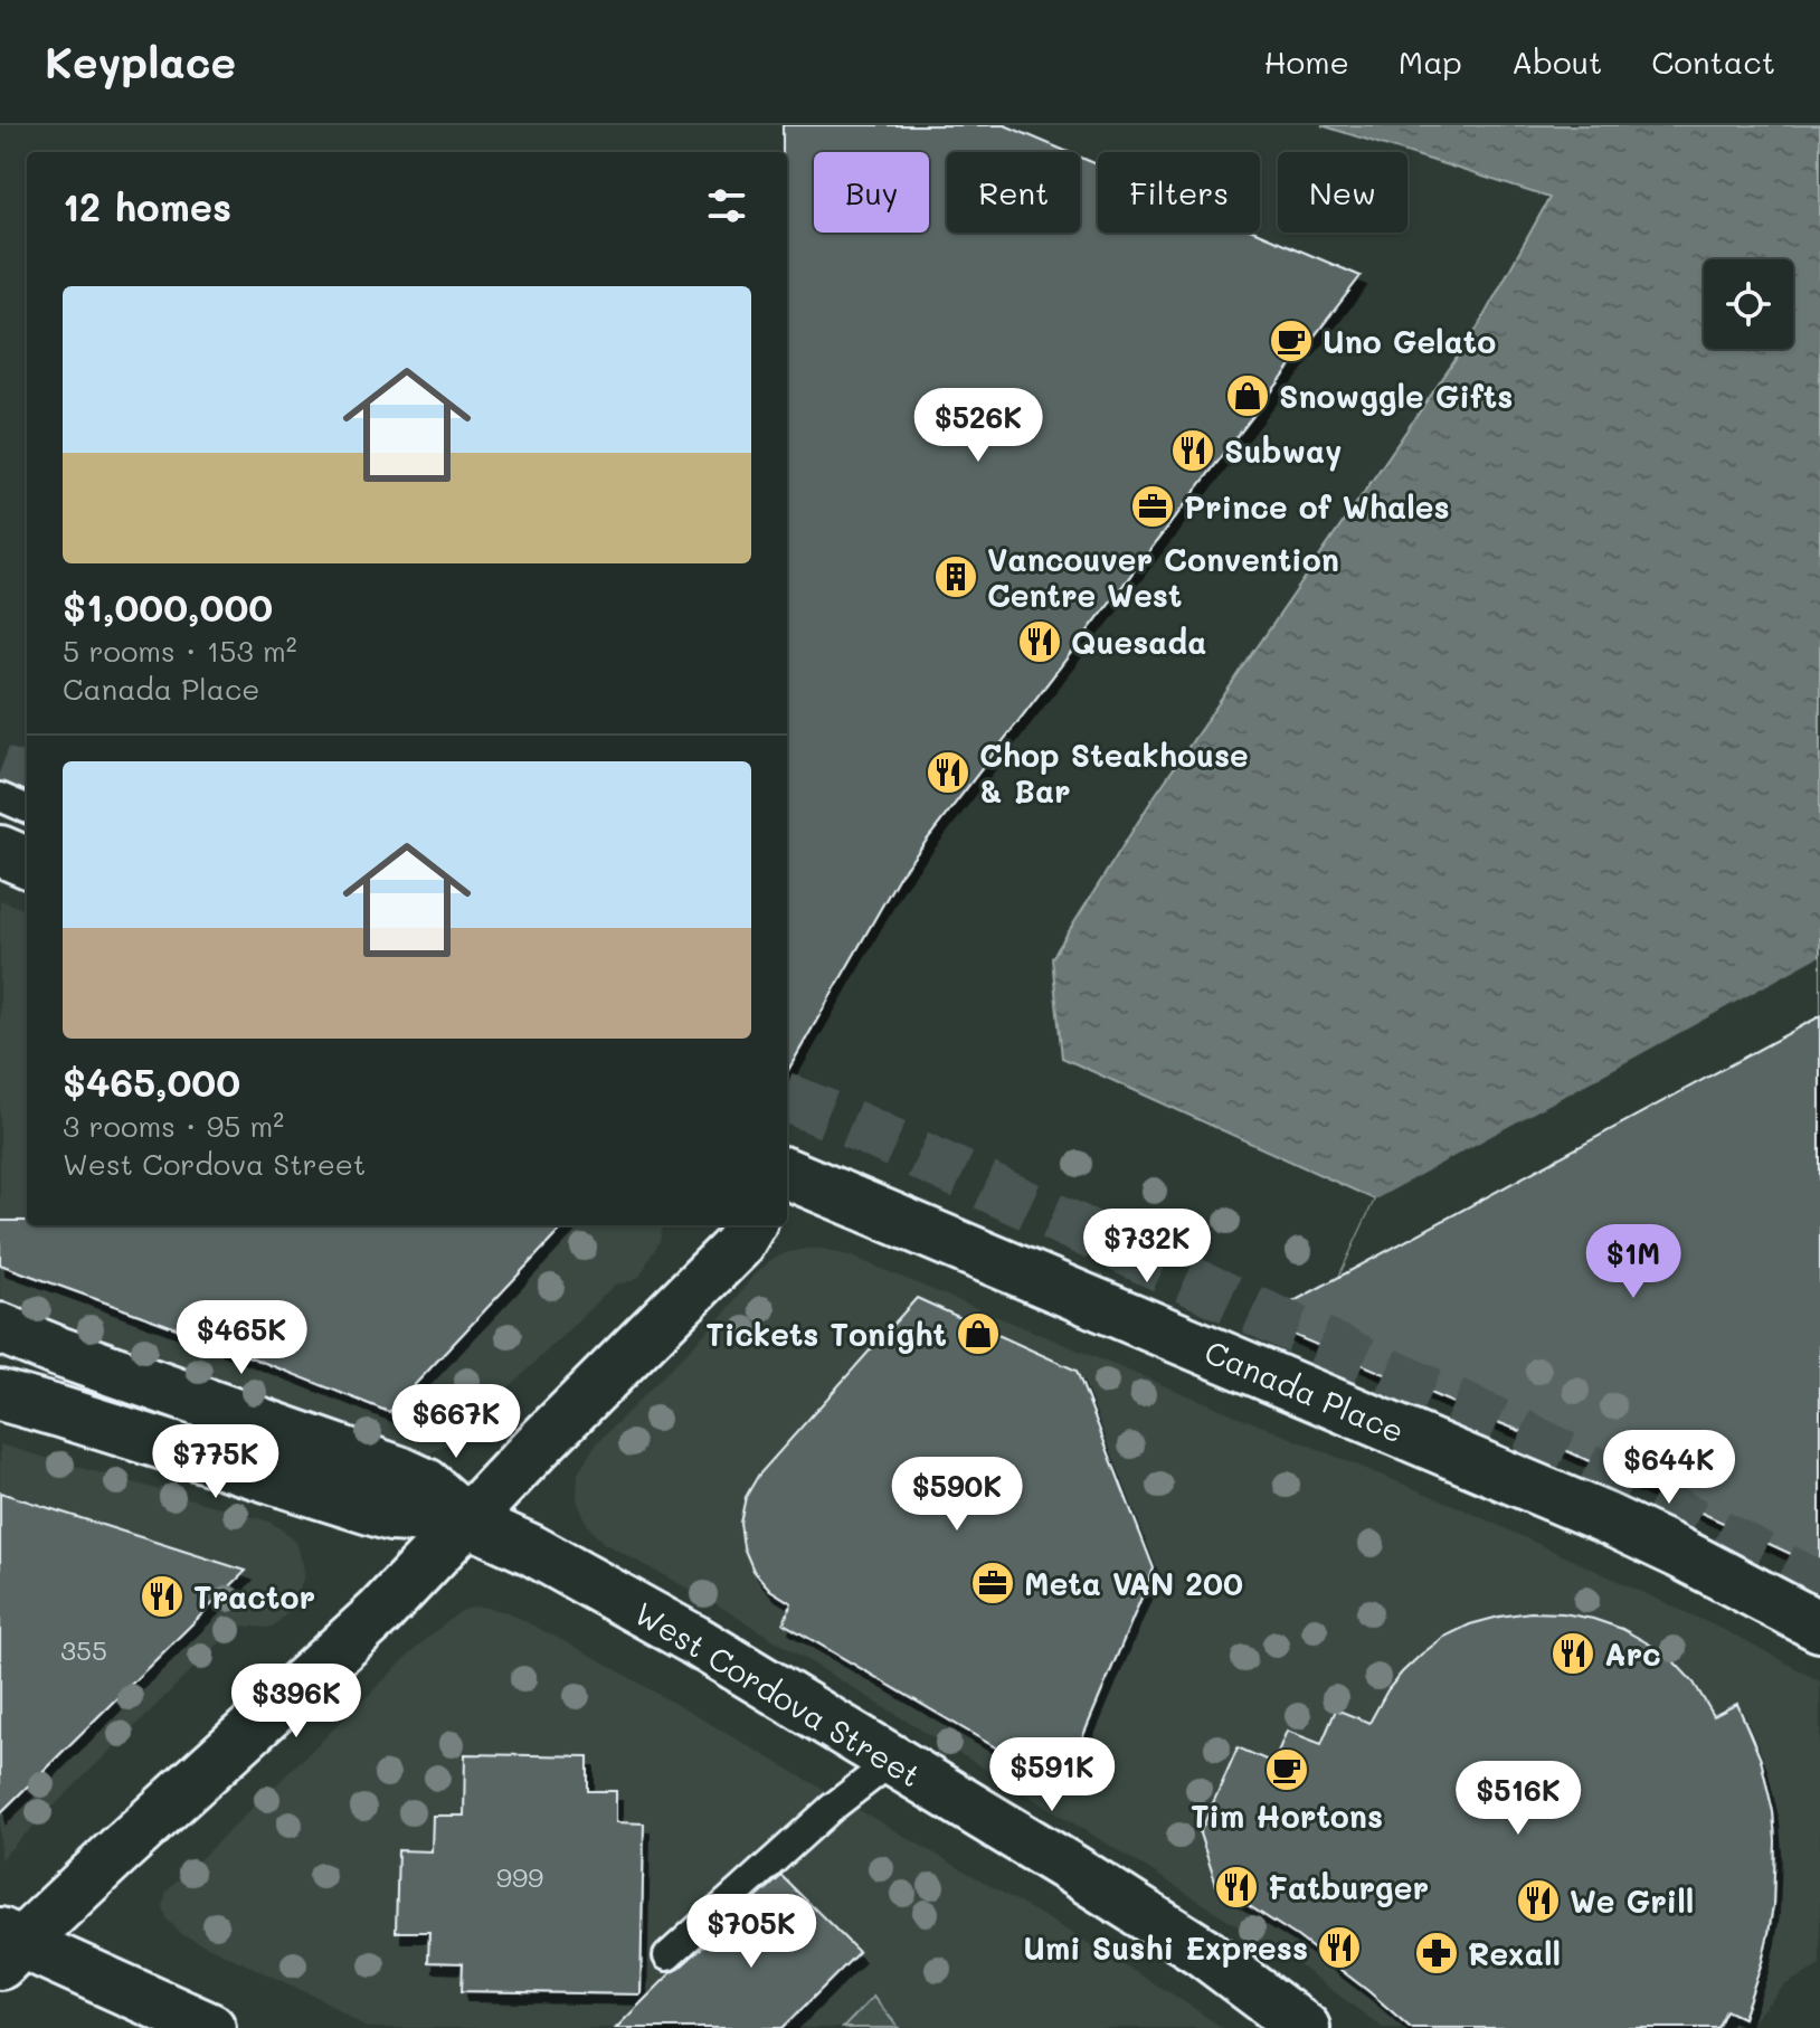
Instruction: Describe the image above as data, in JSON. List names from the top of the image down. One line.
{"streets":{"street":["Canada Place","West Cordova Street"]},"places":{"cafe":["Uno Gelato","Tim Hortons"],"shop":["Snowggle Gifts","Tickets Tonight"],"restaurant":["Subway","Quesada","Chop Steakhouse & Bar","Tractor","Arc","Fatburger","We Grill","Umi Sushi Express"],"office":["Prince of Whales","Meta VAN 200"],"building":["Vancouver Convention Centre West"],"pharmacy":["Rexall"]},"house_numbers":["355","999"],"page":{"header":"Keyplace","nav":["Home","Map","About","Contact"],"chip":["Buy","Rent","Filters","New"],"heading":"12 homes","list":[{"name":"$1,000,000","note":"5 rooms · 153 m² · Canada Place"},{"name":"$465,000","note":"3 rooms · 95 m² · West Cordova Street"}],"price":["$526K","$732K","$1M","$465K","$667K","$775K","$644K","$590K","$396K","$591K","$516K","$705K"]}}
